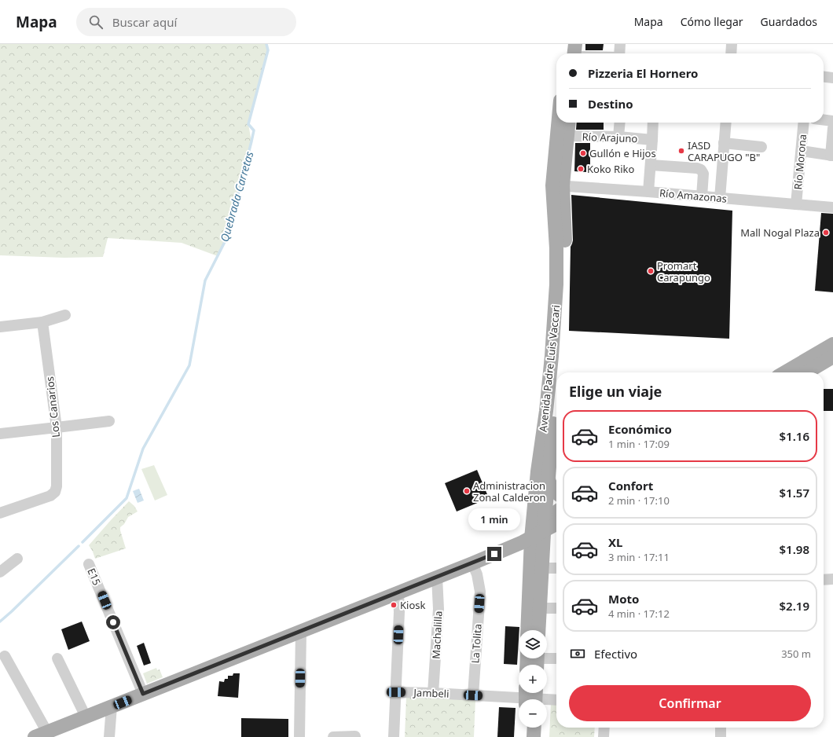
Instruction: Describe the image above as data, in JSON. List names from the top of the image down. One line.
{"streets":{"main road":["Avenida Padre Luis Vaccari"],"street":["Río Arajuno","Río Morona","Río Amazonas","Los Canarios","E15","Machalilla","La Tolita","Jambeli"]},"crossings":[["Río Arajuno","Avenida Padre Luis Vaccari"],["Río Morona","Río Amazonas"],["Río Amazonas","Avenida Padre Luis Vaccari"],["Machalilla","Jambeli"],["La Tolita","Jambeli"]],"water":["Quebrada Carretas"],"places":["IASD CARAPUGO \"B\"","Gullón e Hijos","Koko Riko","Mall Nogal Plaza","Promart Carapungo","Administracion Zonal Calderon","Kiosk"],"page":{"header":"Mapa","search":"Buscar aquí","nav":["Mapa","Cómo llegar","Guardados"],"banner":["Pizzeria El Hornero","Destino"],"heading":"Elige un viaje","list":[{"name":"Económico","note":"1 min · 17:09","value":"$1.16"},{"name":"Confort","note":"2 min · 17:10","value":"$1.57"},{"name":"XL","note":"3 min · 17:11","value":"$1.98"},{"name":"Moto","note":"4 min · 17:12","value":"$2.19"}],"bubble":"1 min","map_buttons":["+","−"],"pay":["Efectivo","350 m"],"buttons":"Confirmar"}}
